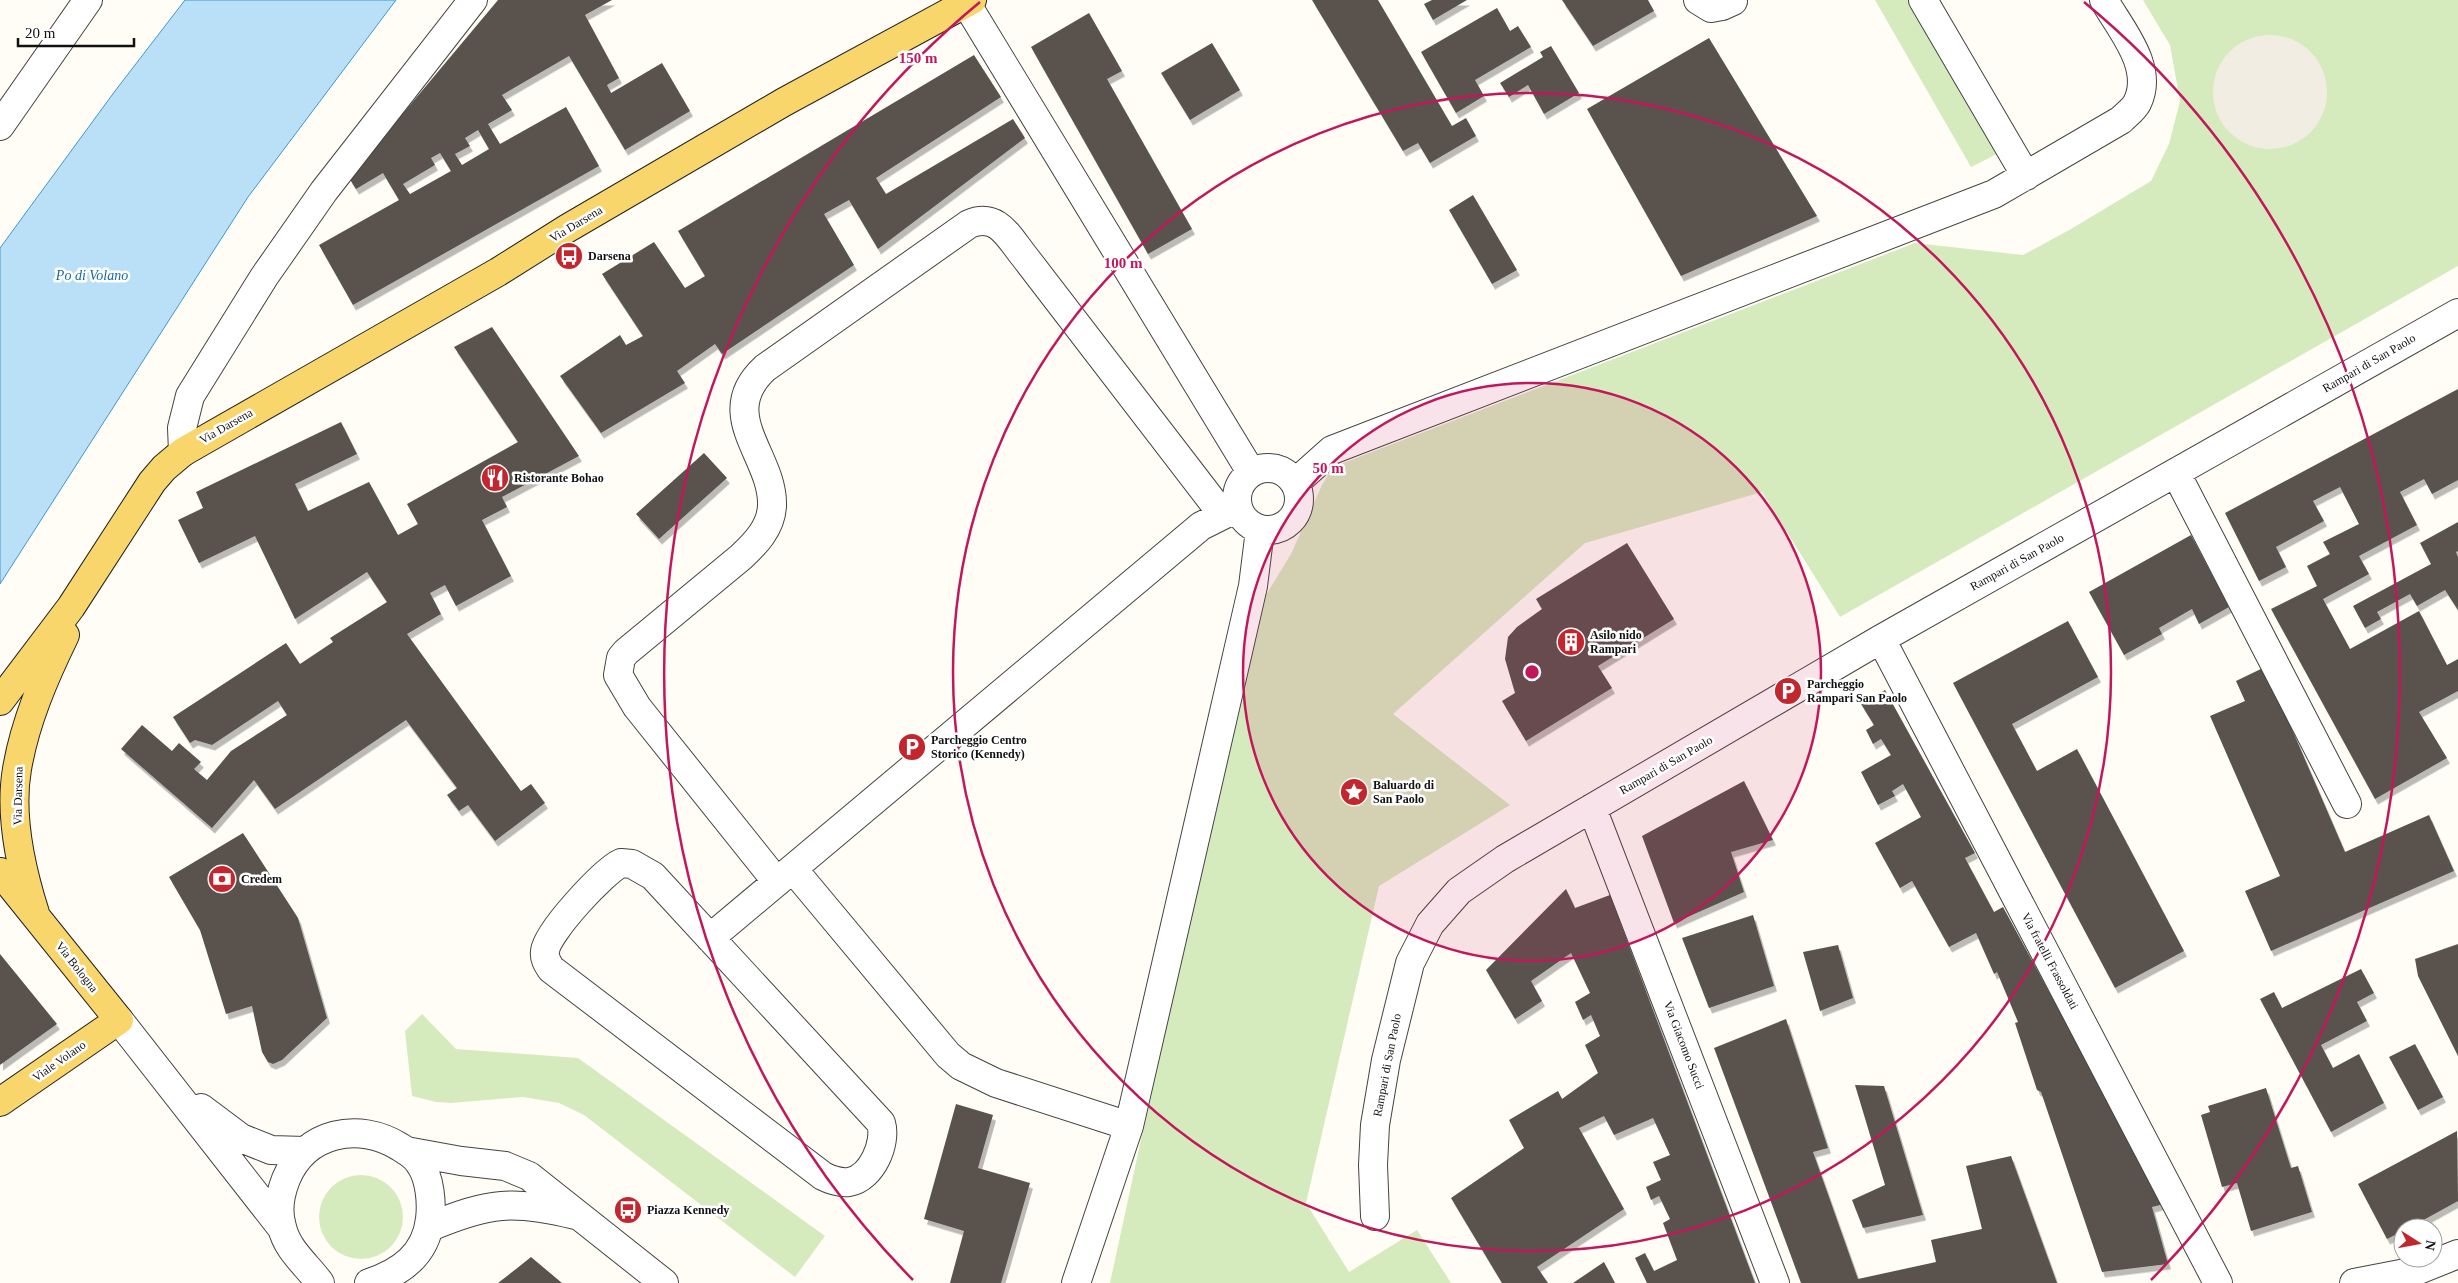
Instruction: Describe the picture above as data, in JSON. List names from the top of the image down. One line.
{"streets":{"main road":["Via Darsena","Via Bologna","Viale Volano"],"street":["Rampari di San Paolo","Via fratelli Frassoldati","Via Giacomo Succi"]},"crossings":[["Via Darsena","Via Bologna"],["Rampari di San Paolo","Via fratelli Frassoldati"],["Rampari di San Paolo","Via Giacomo Succi"],["Via Bologna","Viale Volano"]],"water":["Po di Volano"],"places":{"bus stop":["Darsena","Piazza Kennedy"],"restaurant":["Ristorante Bohao"],"building":["Asilo nido Rampari"],"parking":["Parcheggio Rampari San Paolo","Parcheggio Centro Storico (Kennedy)"],"place":["Baluardo di San Paolo"],"bank":["Credem"]},"scale_bar":"20 m","north":"right","rings":["150 m","100 m","50 m"]}
